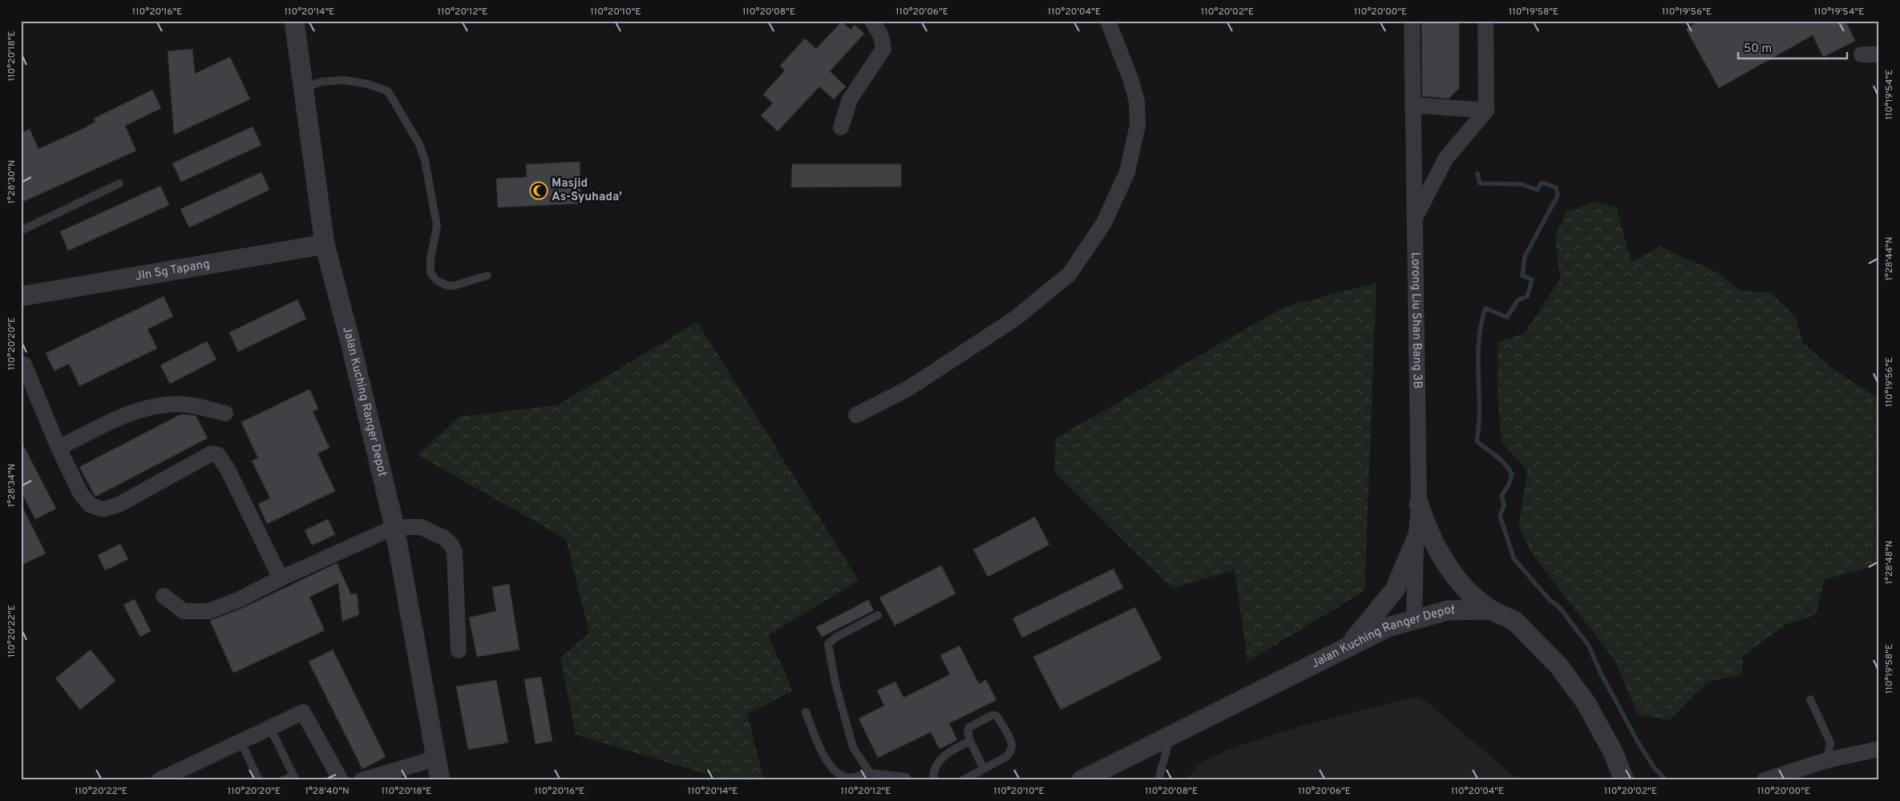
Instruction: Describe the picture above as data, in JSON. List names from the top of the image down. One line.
{"streets":{"street":["Jln Sg Tapang","Lorong Liu Shan Bang 3B","Jalan Kuching Ranger Depot"]},"crossings":[["Jln Sg Tapang","Jalan Kuching Ranger Depot"],["Lorong Liu Shan Bang 3B","Jalan Kuching Ranger Depot"]],"places":{"mosque":["Masjid As-Syuhada'"]},"scale_bar":"50 m","coordinates":["110°20'16\"E","110°20'14\"E","110°20'12\"E","110°20'10\"E","110°20'08\"E","110°20'06\"E","110°20'04\"E","110°20'02\"E","110°20'00\"E","110°19'58\"E","110°19'56\"E","110°19'54\"E","110°20'18\"E","1°28'30\"N","1°28'44\"N","110°20'20\"E","1°28'34\"N","1°28'48\"N","110°20'22\"E","1°28'40\"N"]}
